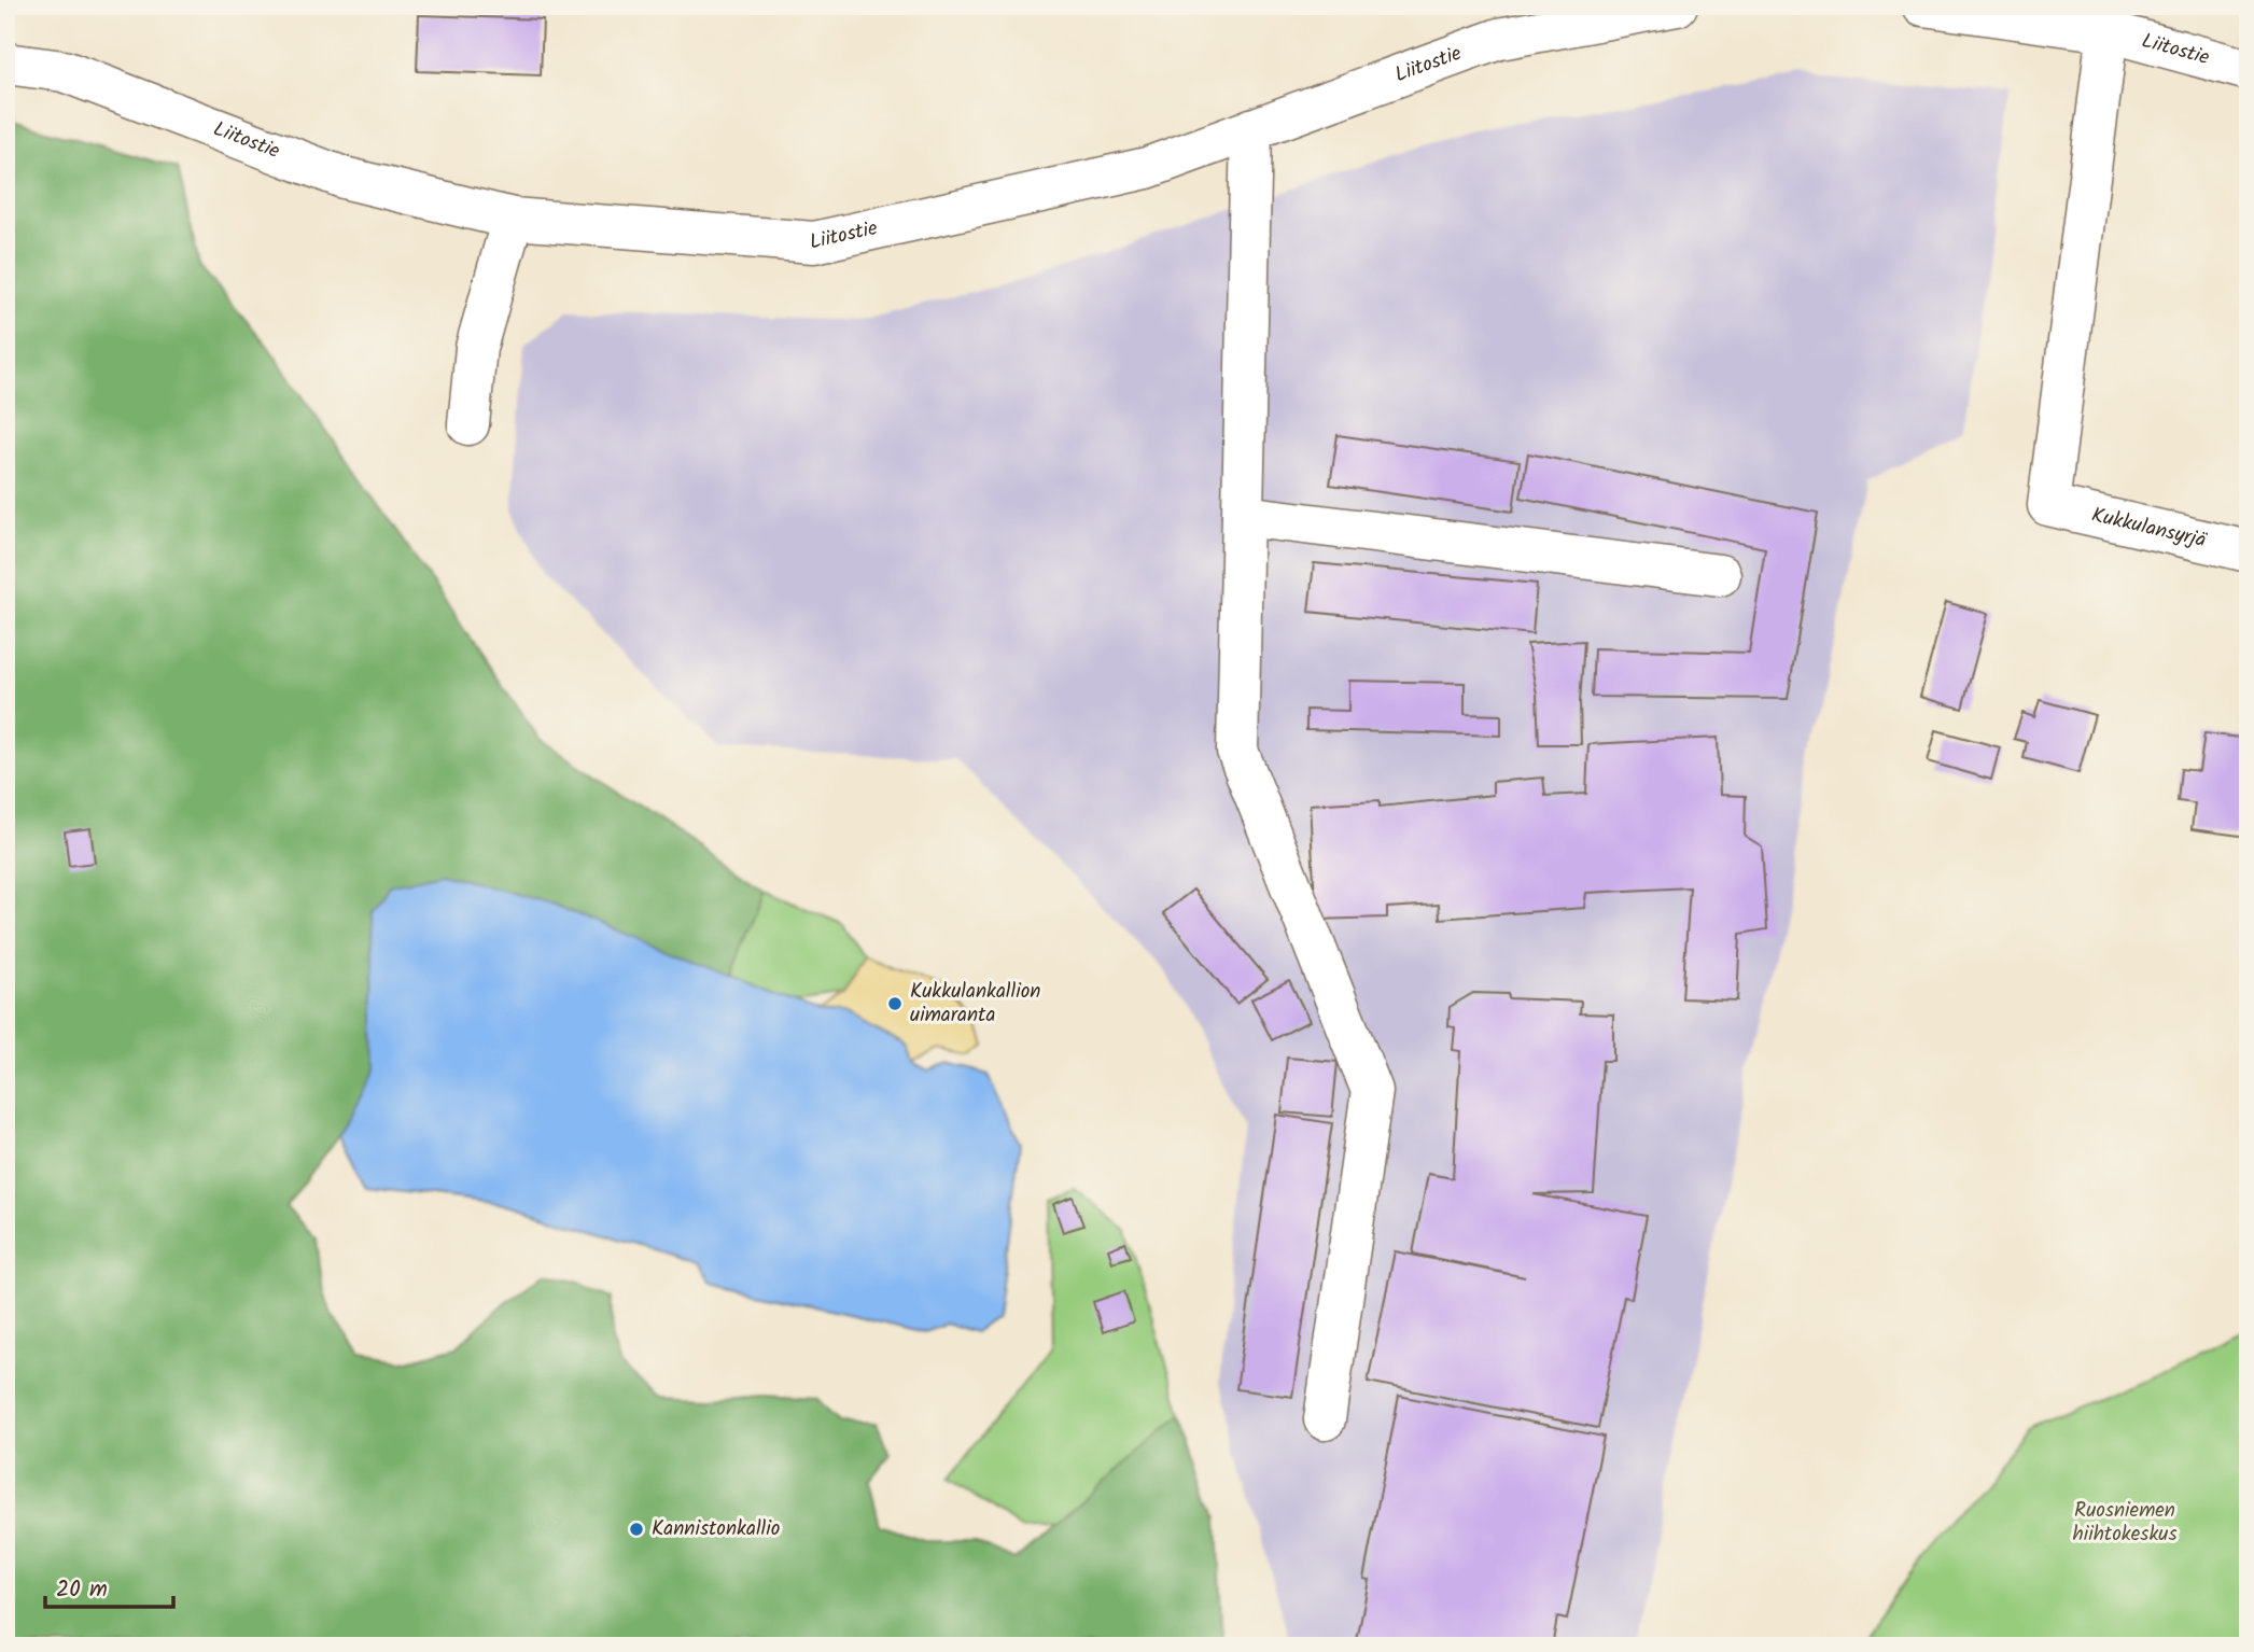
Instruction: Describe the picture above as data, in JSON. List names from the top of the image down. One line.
{"streets":{"street":["Liitostie","Kukkulansyrjä"]},"crossings":[["Liitostie","Kukkulansyrjä"]],"parks":["Ruosniemen hiihtokeskus"],"places":["Kukkulankallion uimaranta","Kannistonkallio"],"scale_bar":"20 m"}
